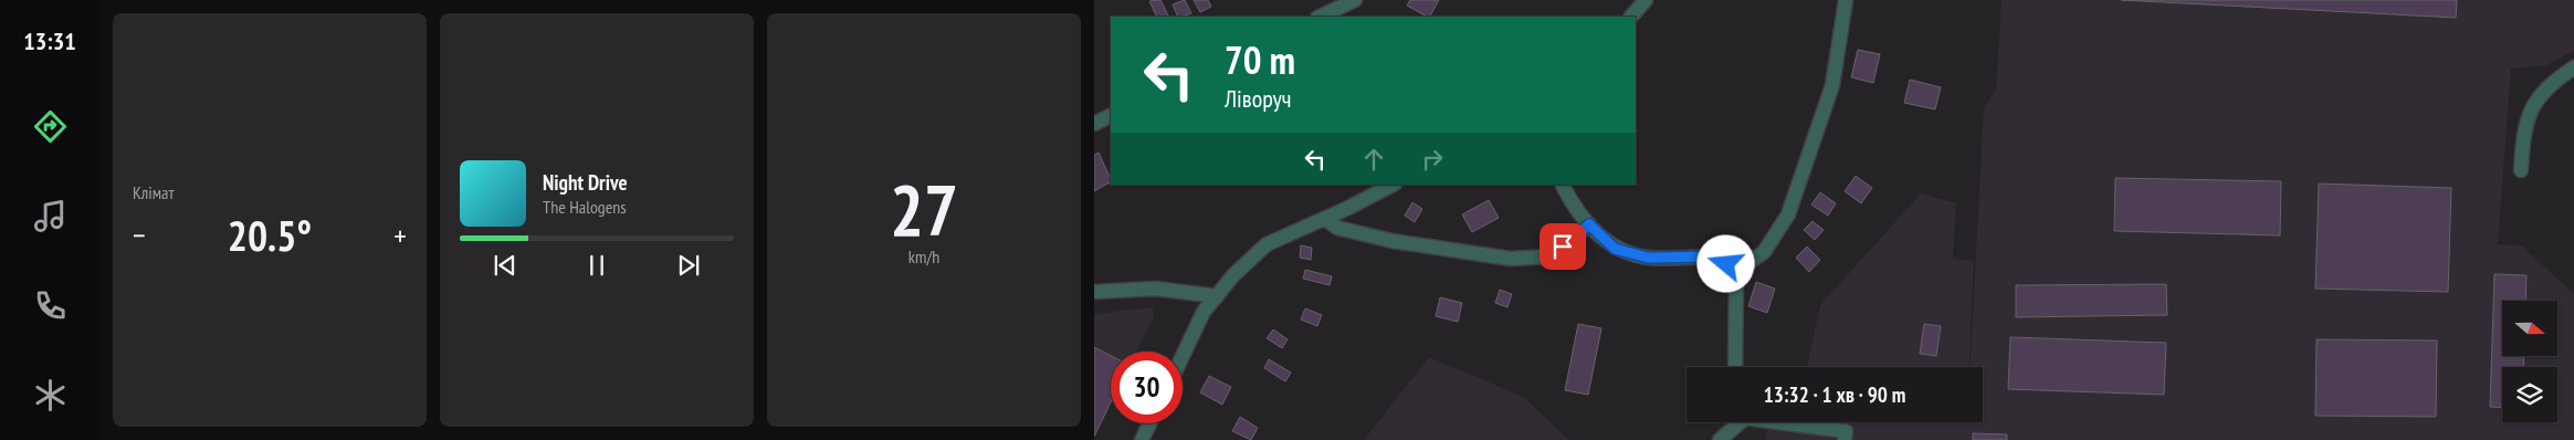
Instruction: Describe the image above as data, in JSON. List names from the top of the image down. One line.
{"north":"right","page":{"tabs":"13:31","tile":["Клімат",["27","km/h"]],"turn":["70 m","Ліворуч"],"song":["Night Drive","The Halogens"],"heat":["−","20.5°","+"],"limit":"30","trip":"13:32 · 1 хв · 90 m"}}
